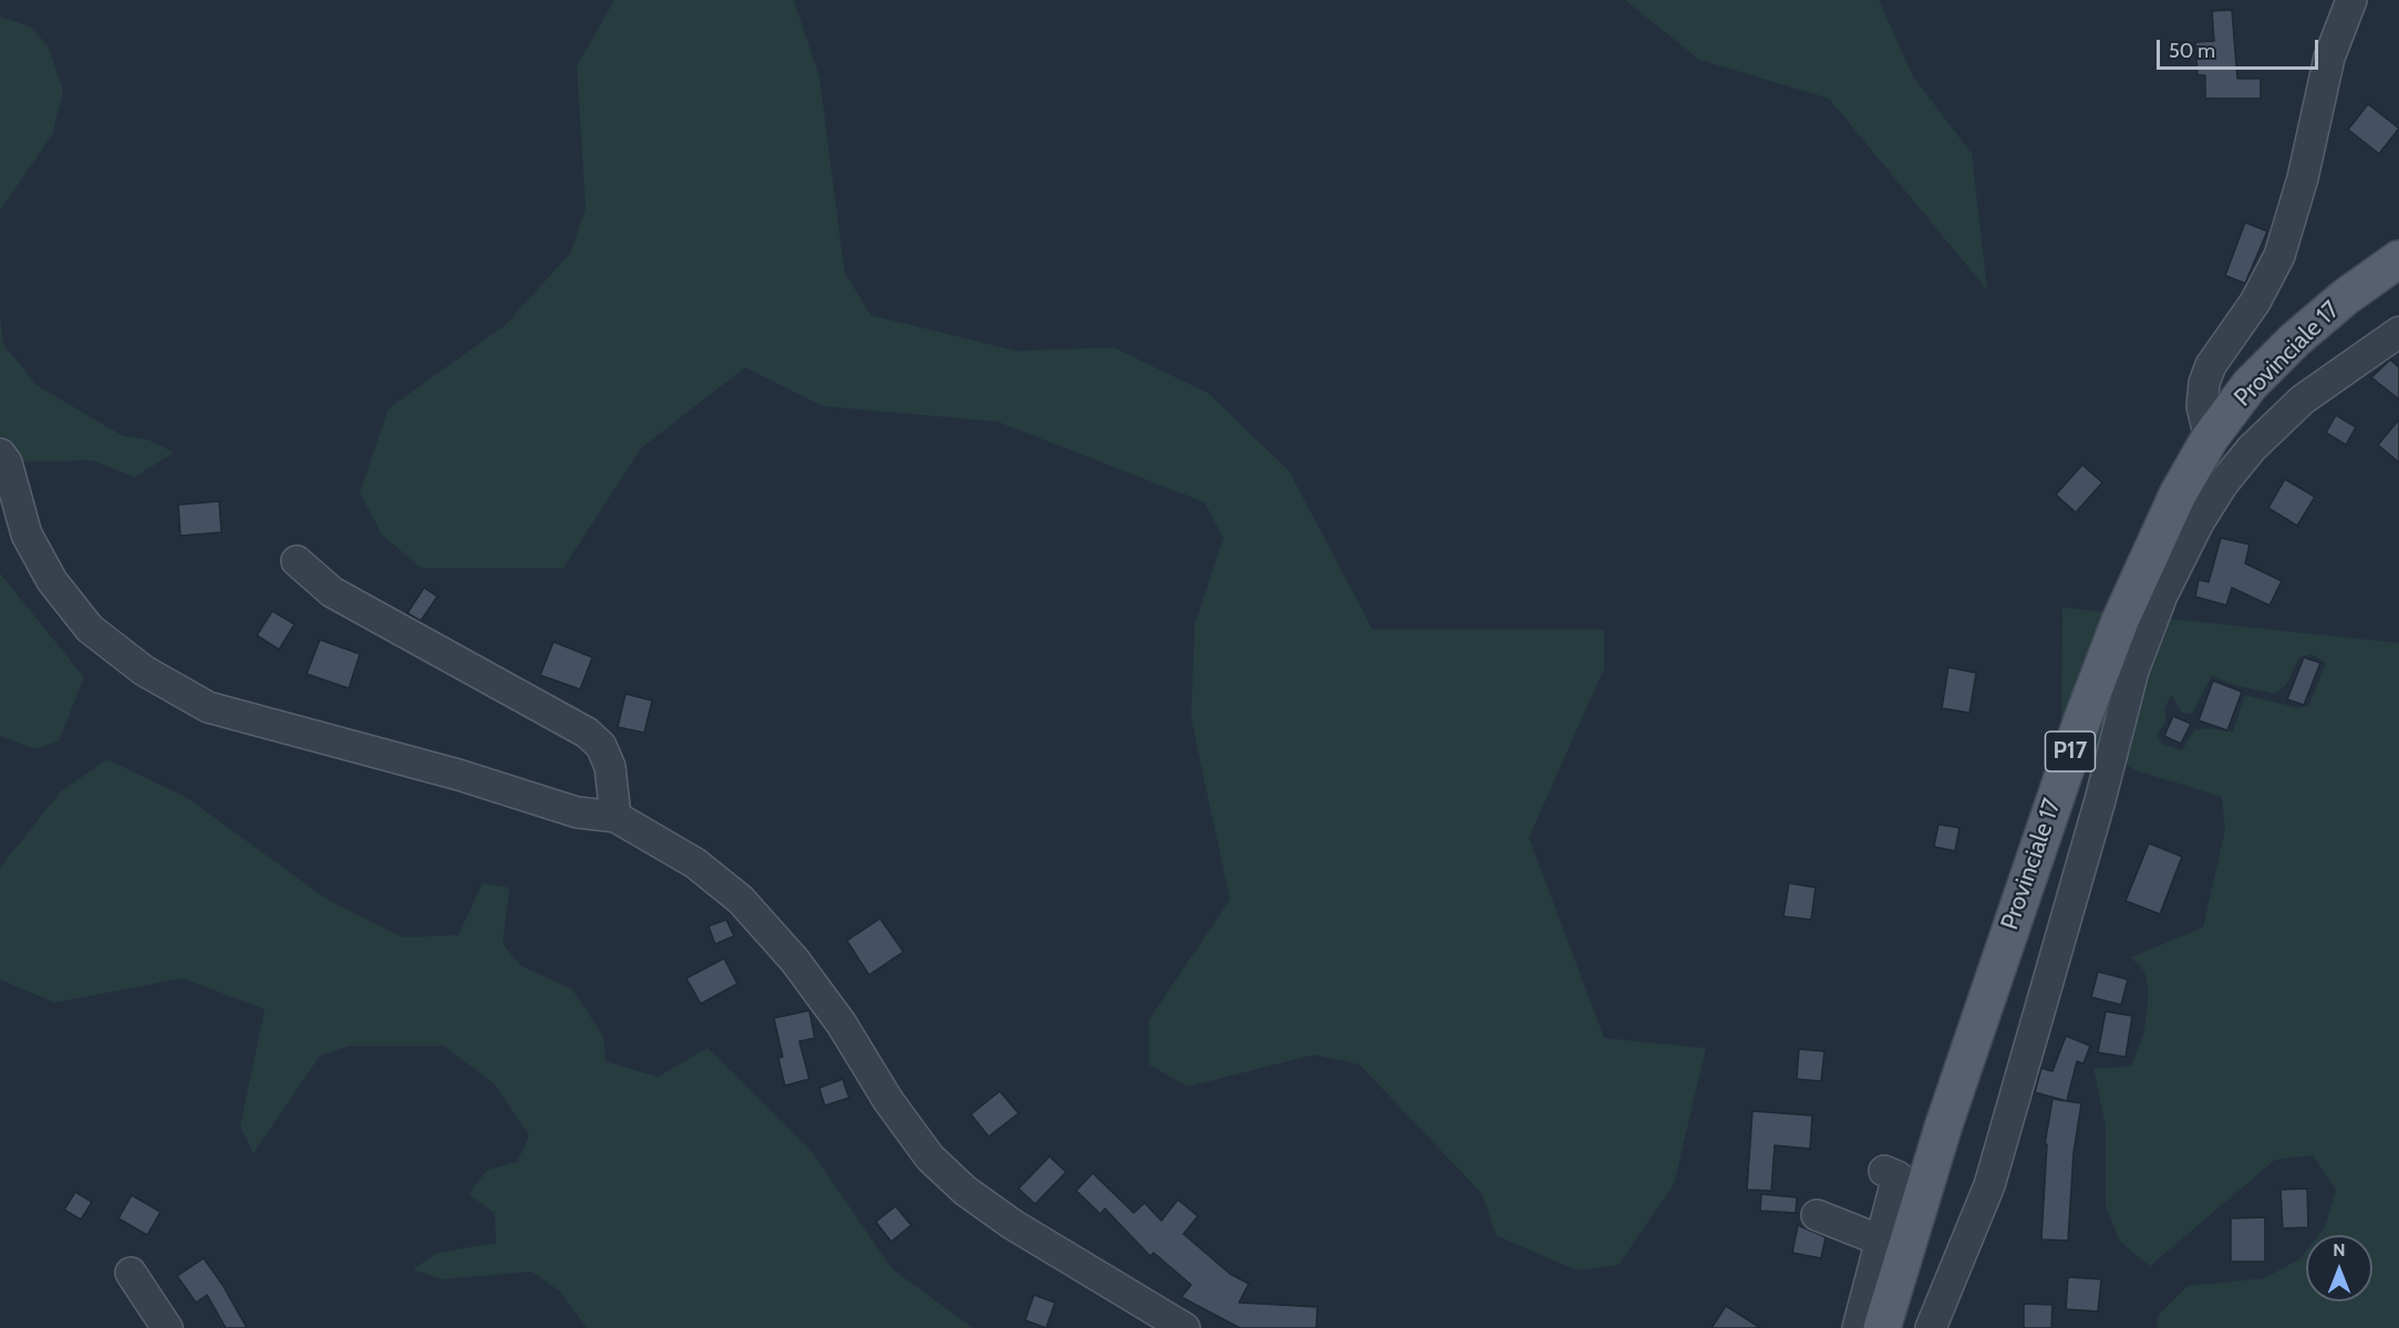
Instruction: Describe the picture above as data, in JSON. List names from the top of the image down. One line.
{"streets":{"main road":["Provinciale 17","P17"]},"scale_bar":"50 m","north":"top"}
